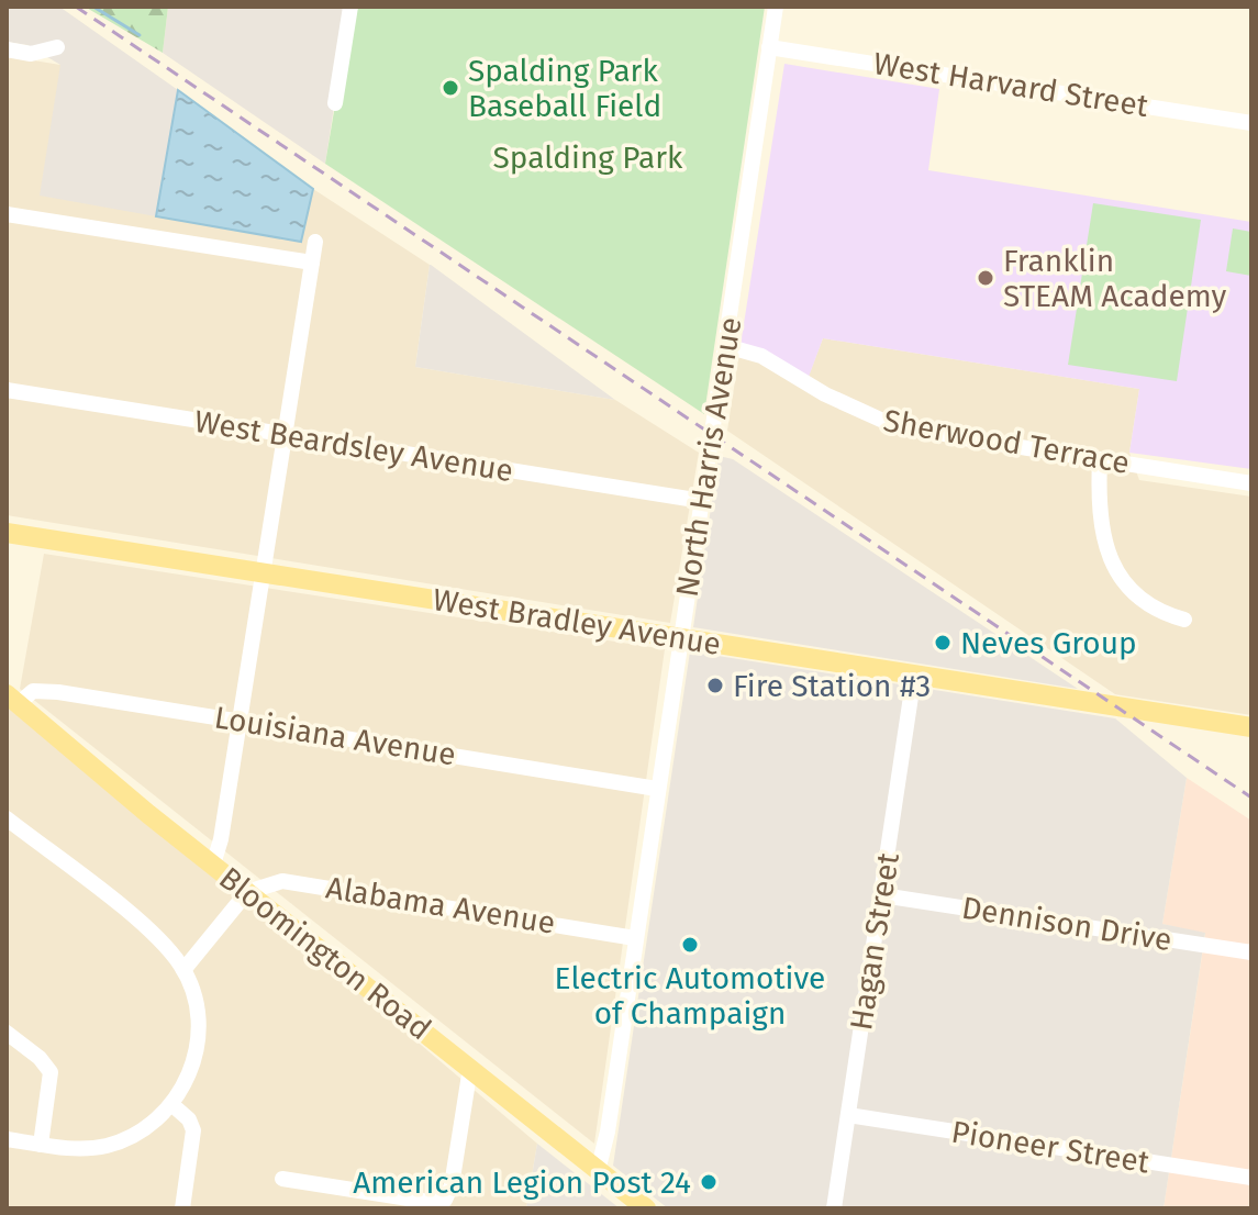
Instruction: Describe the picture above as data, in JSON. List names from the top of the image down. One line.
{"streets":{"main road":["West Bradley Avenue","Bloomington Road"],"street":["West Harvard Street","Sherwood Terrace","West Beardsley Avenue","North Harris Avenue","Louisiana Avenue","Alabama Avenue","Dennison Drive","Hagan Street","Pioneer Street"]},"crossings":[["West Harvard Street","North Harris Avenue"],["Sherwood Terrace","North Harris Avenue"],["West Beardsley Avenue","North Harris Avenue"],["North Harris Avenue","West Bradley Avenue"],["North Harris Avenue","Louisiana Avenue"],["North Harris Avenue","Alabama Avenue"],["North Harris Avenue","Bloomington Road"],["West Bradley Avenue","Hagan Street"],["Louisiana Avenue","Bloomington Road"],["Alabama Avenue","Bloomington Road"],["Dennison Drive","Hagan Street"],["Hagan Street","Pioneer Street"]],"parks":["Spalding Park"],"places":["Spalding Park Baseball Field","Franklin STEAM Academy","Neves Group","Fire Station #3","Electric Automotive of Champaign","American Legion Post 24"]}
